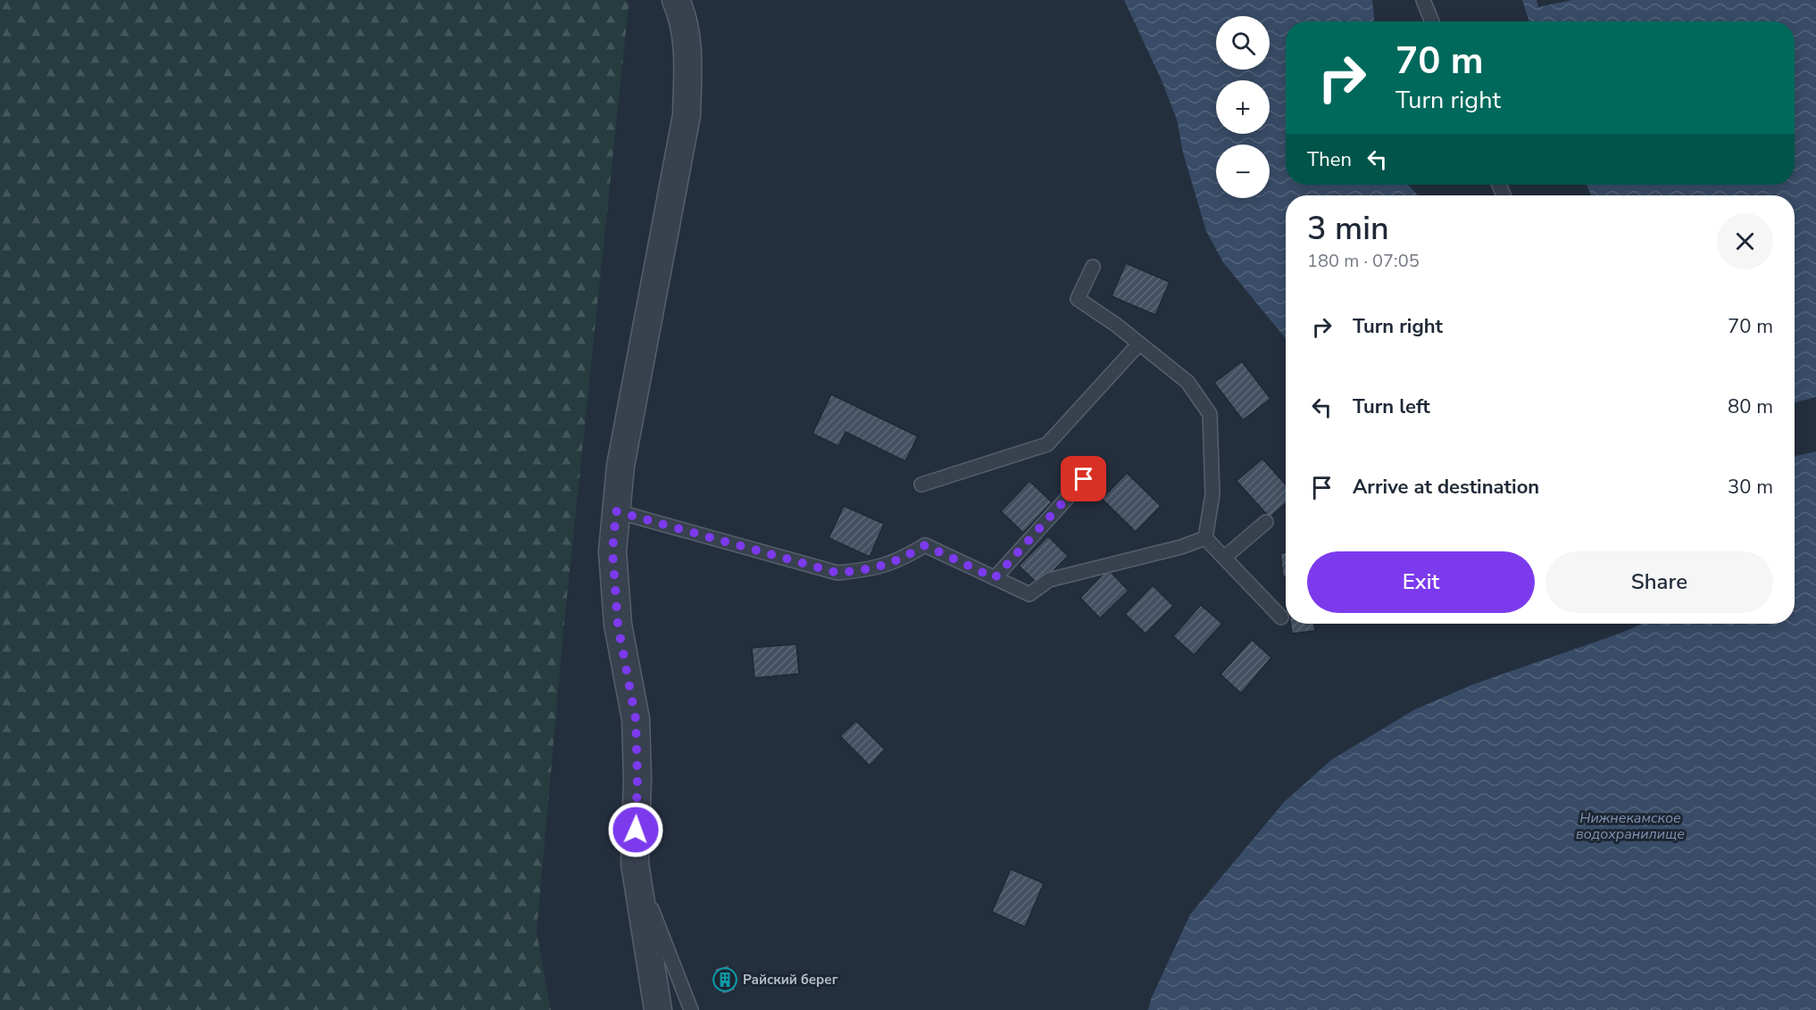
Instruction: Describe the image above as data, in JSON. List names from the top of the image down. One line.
{"water":["Нижнекамское водохранилище"],"places":{"building":["Райский берег"]},"page":{"map_buttons":["+","−"],"turn":["70 m","Turn right"],"then":"Then","heading":["3 min","180 m · 07:05"],"list":[{"name":"Turn right","value":"70 m"},{"name":"Turn left","value":"80 m"},{"name":"Arrive at destination","value":"30 m"}],"buttons":["Exit","Share"]}}
